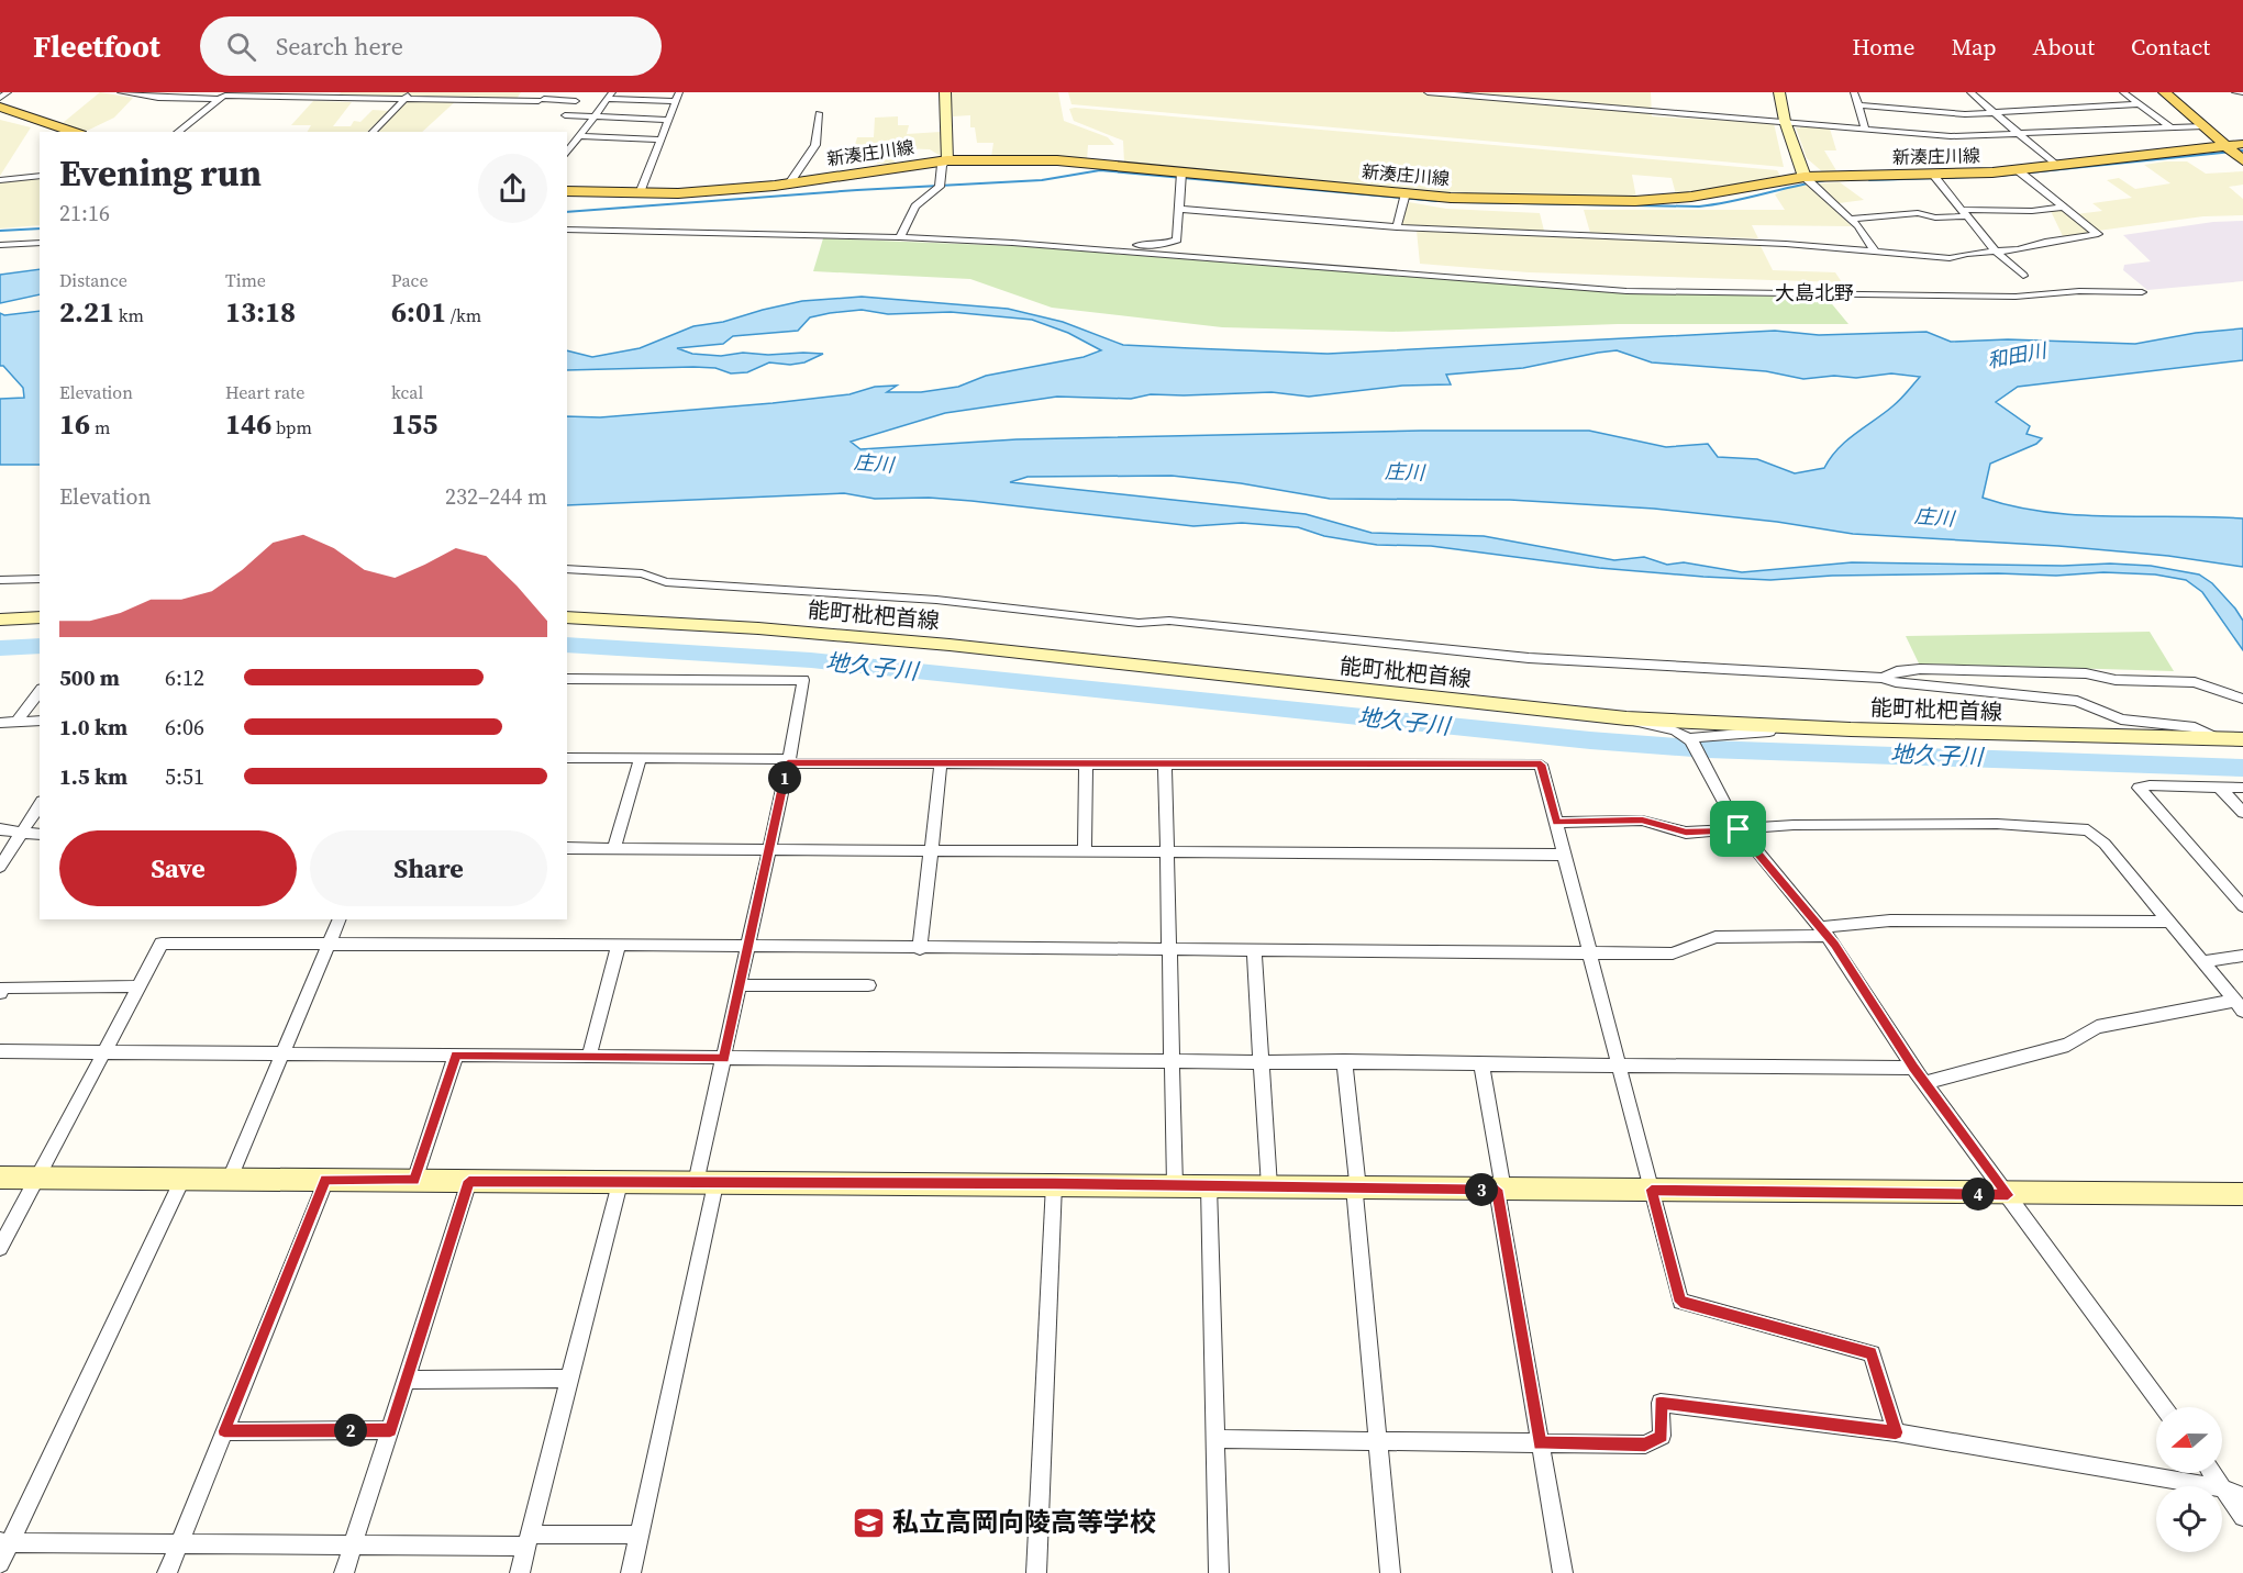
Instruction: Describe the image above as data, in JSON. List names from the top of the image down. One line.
{"streets":{"main road":["新湊庄川線"],"street":["能町枇杷首線"]},"districts":["大島北野"],"water":["和田川","庄川","地久子川"],"places":{"school or university":["私立高岡向陵高等学校"]},"north":"left","page":{"header":"Fleetfoot","search":"Search here","nav":["Home","Map","About","Contact"],"heading":["Evening run","21:16"],"stats":[["Distance","2.21 km"],["Time","13:18"],["Pace","6:01 /km"],["Elevation","16 m"],["Heart rate","146 bpm"],["kcal","155"]],"chart":["Elevation","232–244 m"],"list":[{"name":"500 m","note":"6:12"},{"name":"1.0 km","note":"6:06"},{"name":"1.5 km","note":"5:51"}],"pins":["1","3","4","2"],"buttons":["Save","Share"]}}
